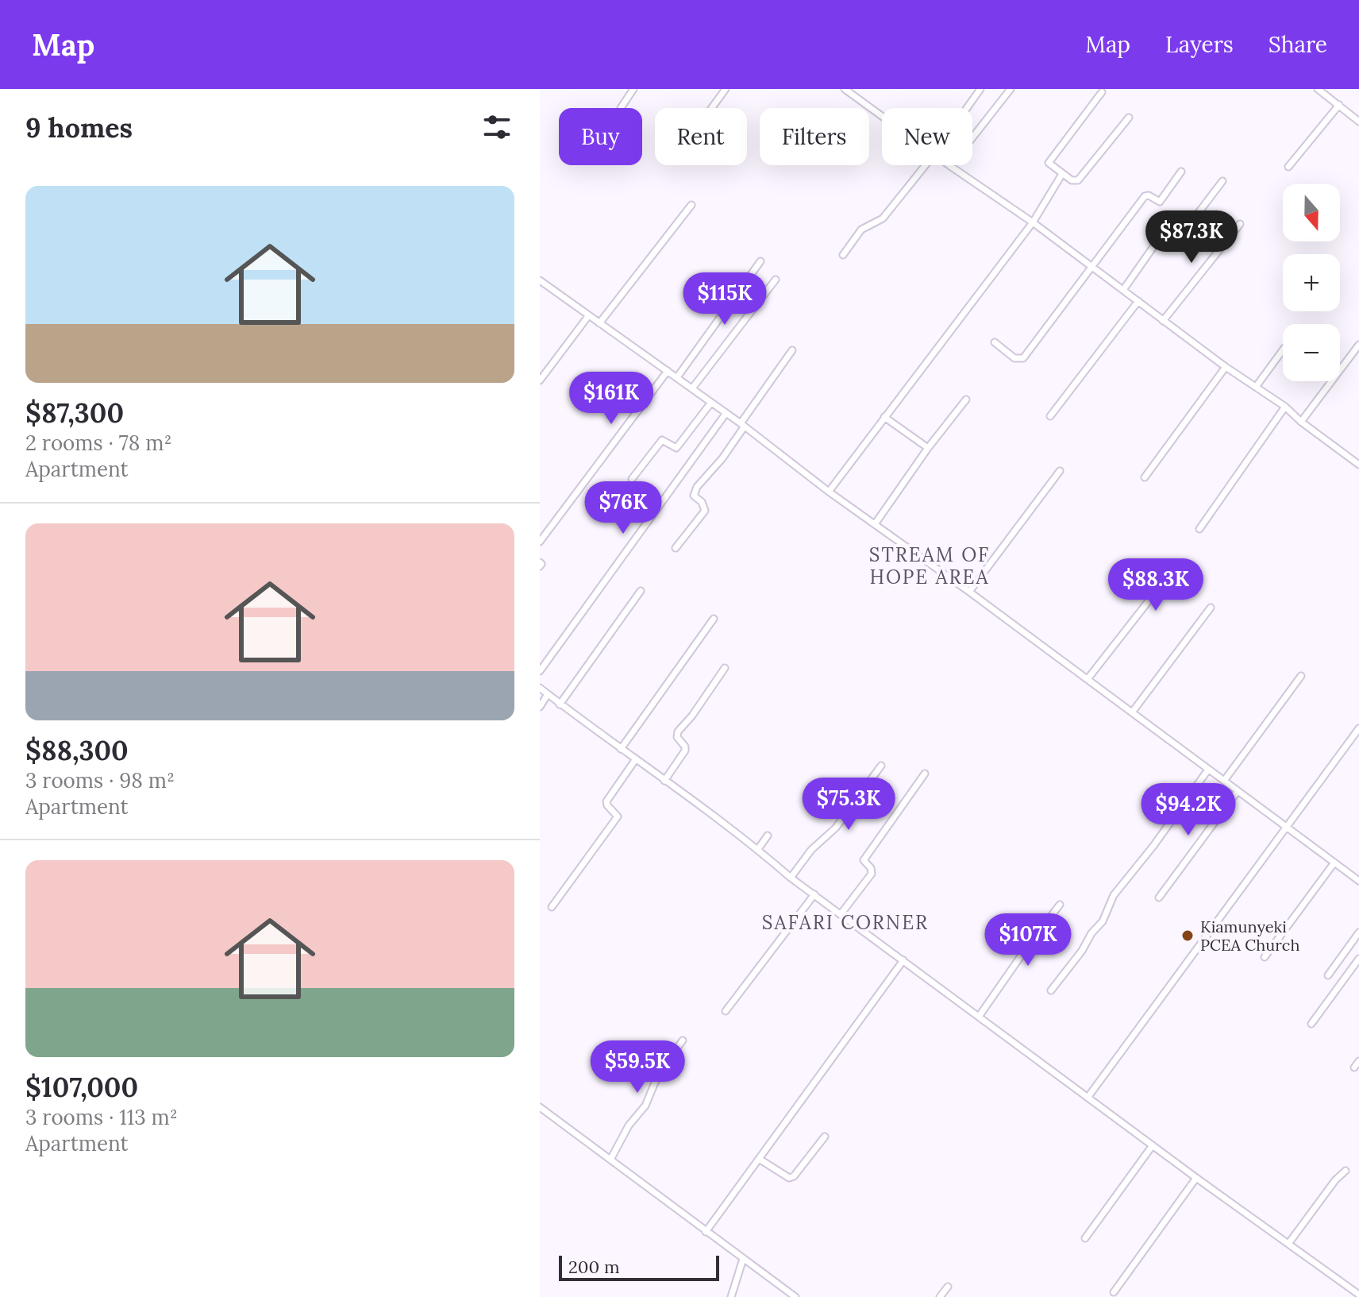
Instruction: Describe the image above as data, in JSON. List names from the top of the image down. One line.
{"districts":["STREAM OF HOPE AREA","SAFARI CORNER"],"places":["Kiamunyeki PCEA Church"],"scale_bar":"200 m","north":"bottom","page":{"header":"Map","nav":["Map","Layers","Share"],"heading":"9 homes","chip":["Buy","Rent","Filters","New"],"list":[{"name":"$87,300","note":"2 rooms · 78 m² · Apartment"},{"name":"$88,300","note":"3 rooms · 98 m² · Apartment"},{"name":"$107,000","note":"3 rooms · 113 m² · Apartment"}],"map_buttons":["+","−"],"price":["$87.3K","$115K","$161K","$76K","$88.3K","$75.3K","$94.2K","$107K","$59.5K"],"scale":"200 m"}}
